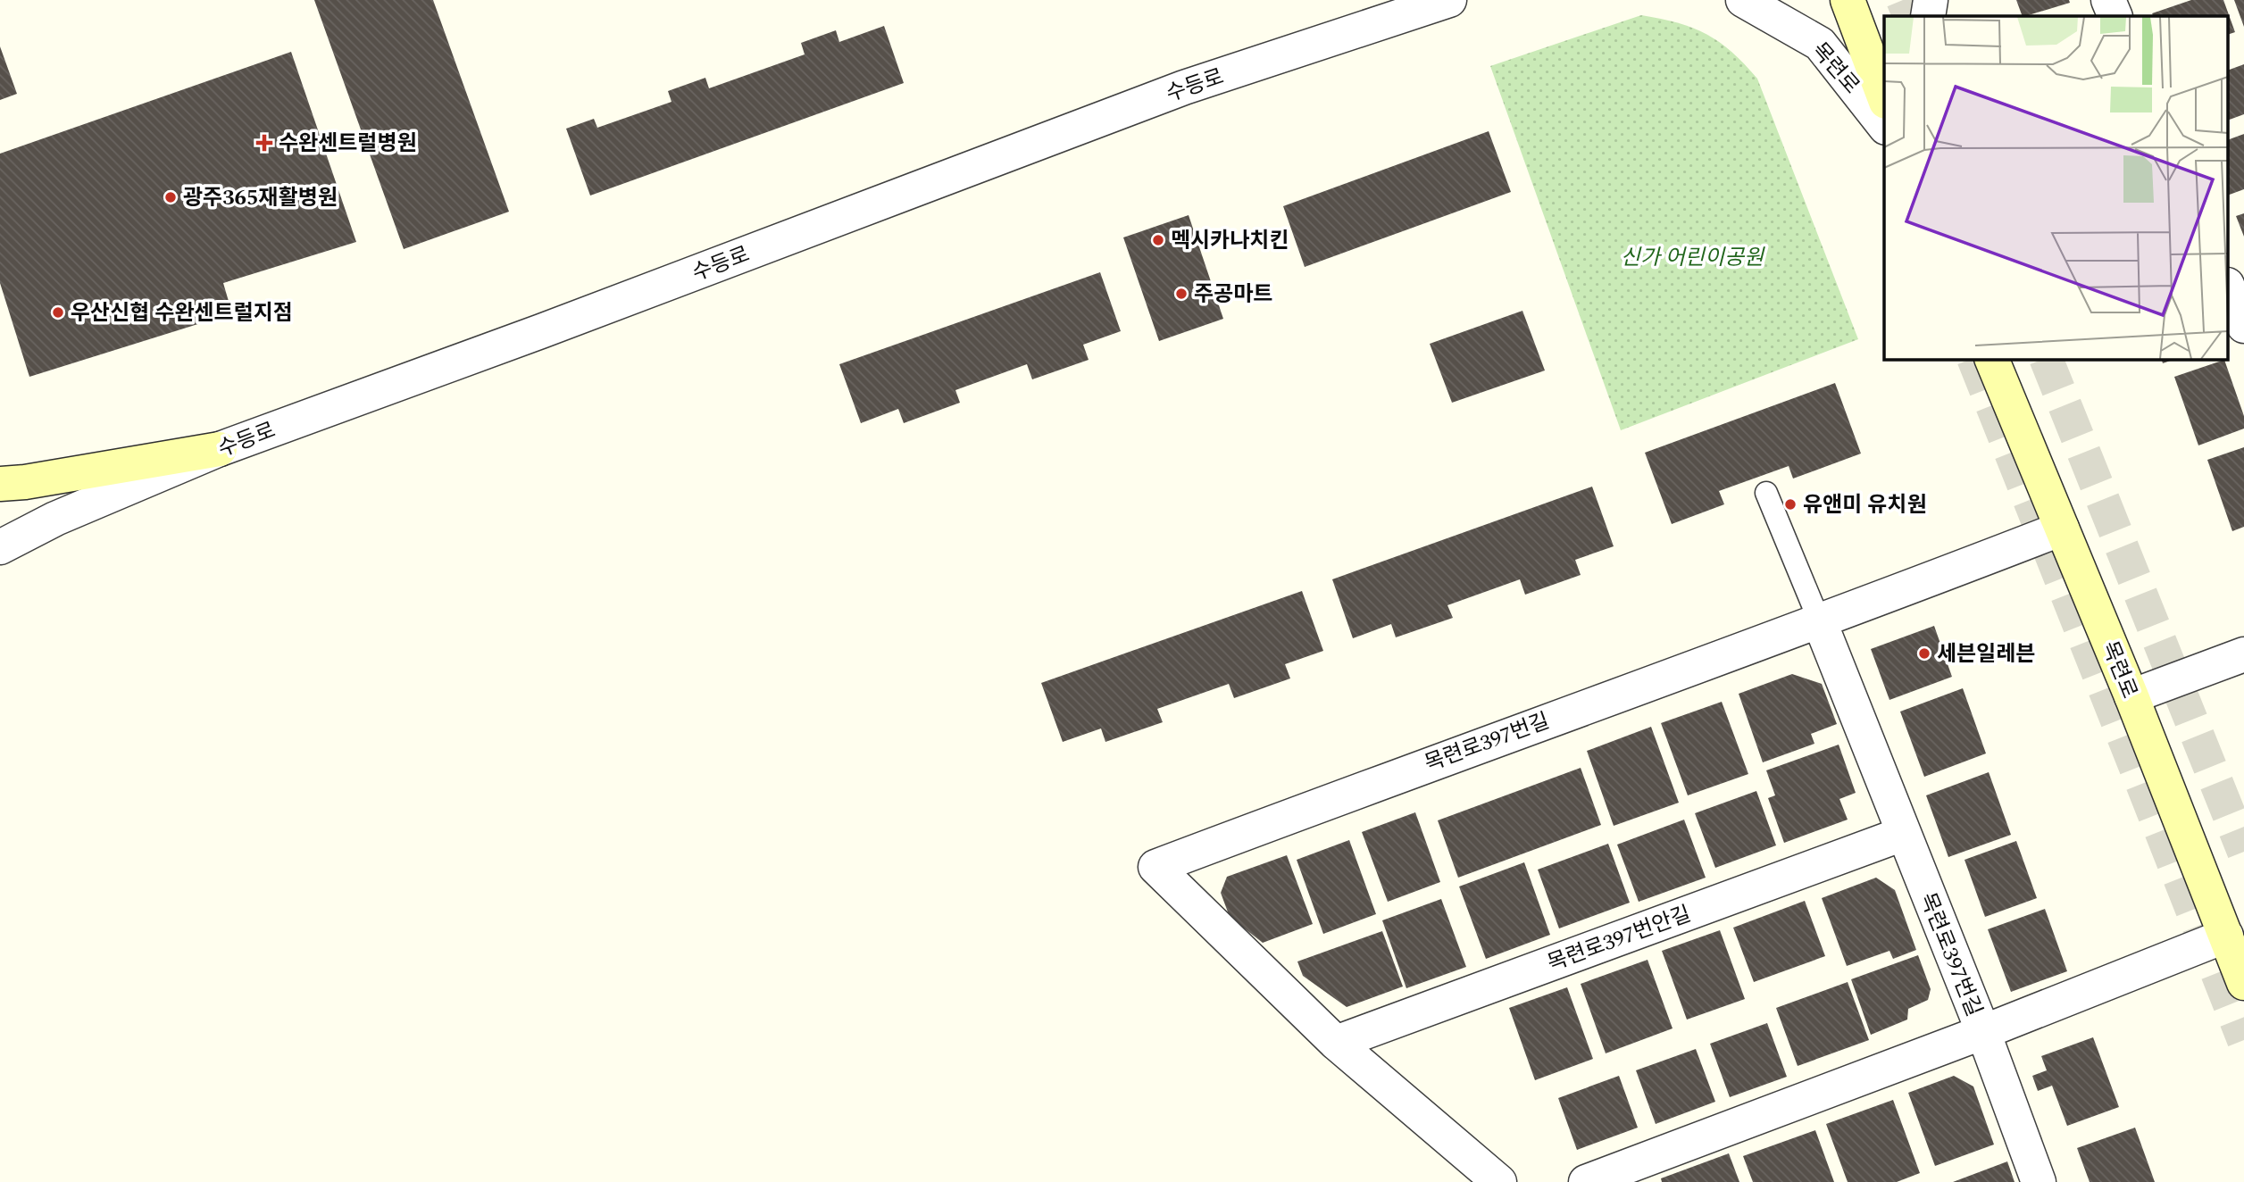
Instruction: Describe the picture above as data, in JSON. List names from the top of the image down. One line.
{"streets":{"main road":["목련로"],"street":["수등로","목련로397번길","목련로397번안길"]},"crossings":[["목련로","목련로397번길"],["목련로397번길","목련로397번안길"]],"parks":["신가 어린이공원"],"places":{"health":["수완센트럴병원"],"other":["광주365재활병원","멕시카나치킨","주공마트","우산신협 수완센트럴지점","유앤미 유치원","세븐일레븐"]}}
